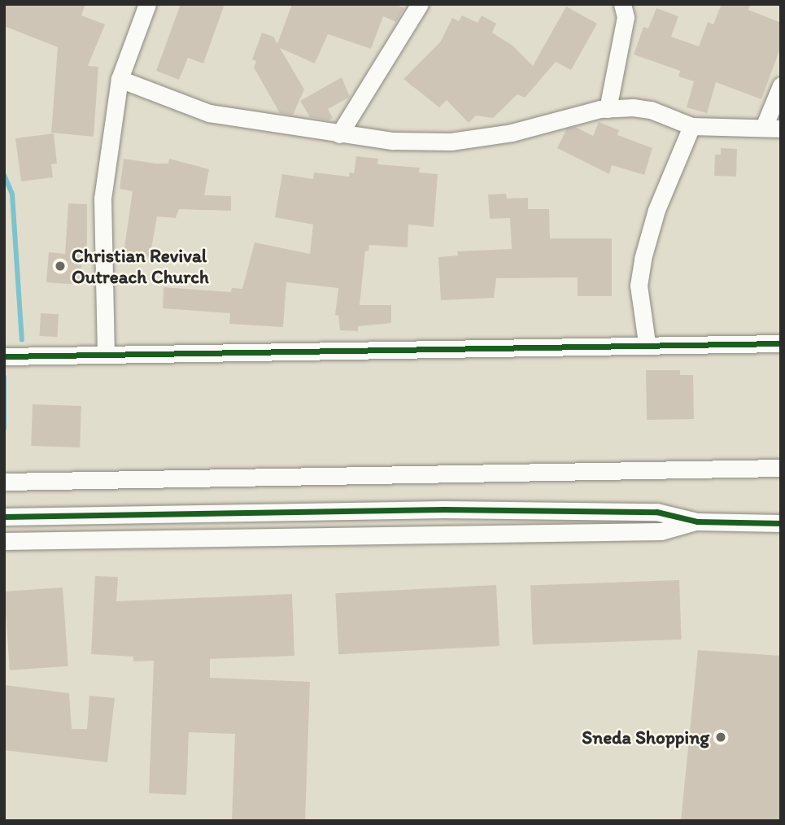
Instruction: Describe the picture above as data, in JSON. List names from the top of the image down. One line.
{"places":["Christian Revival Outreach Church","Sneda Shopping"]}
